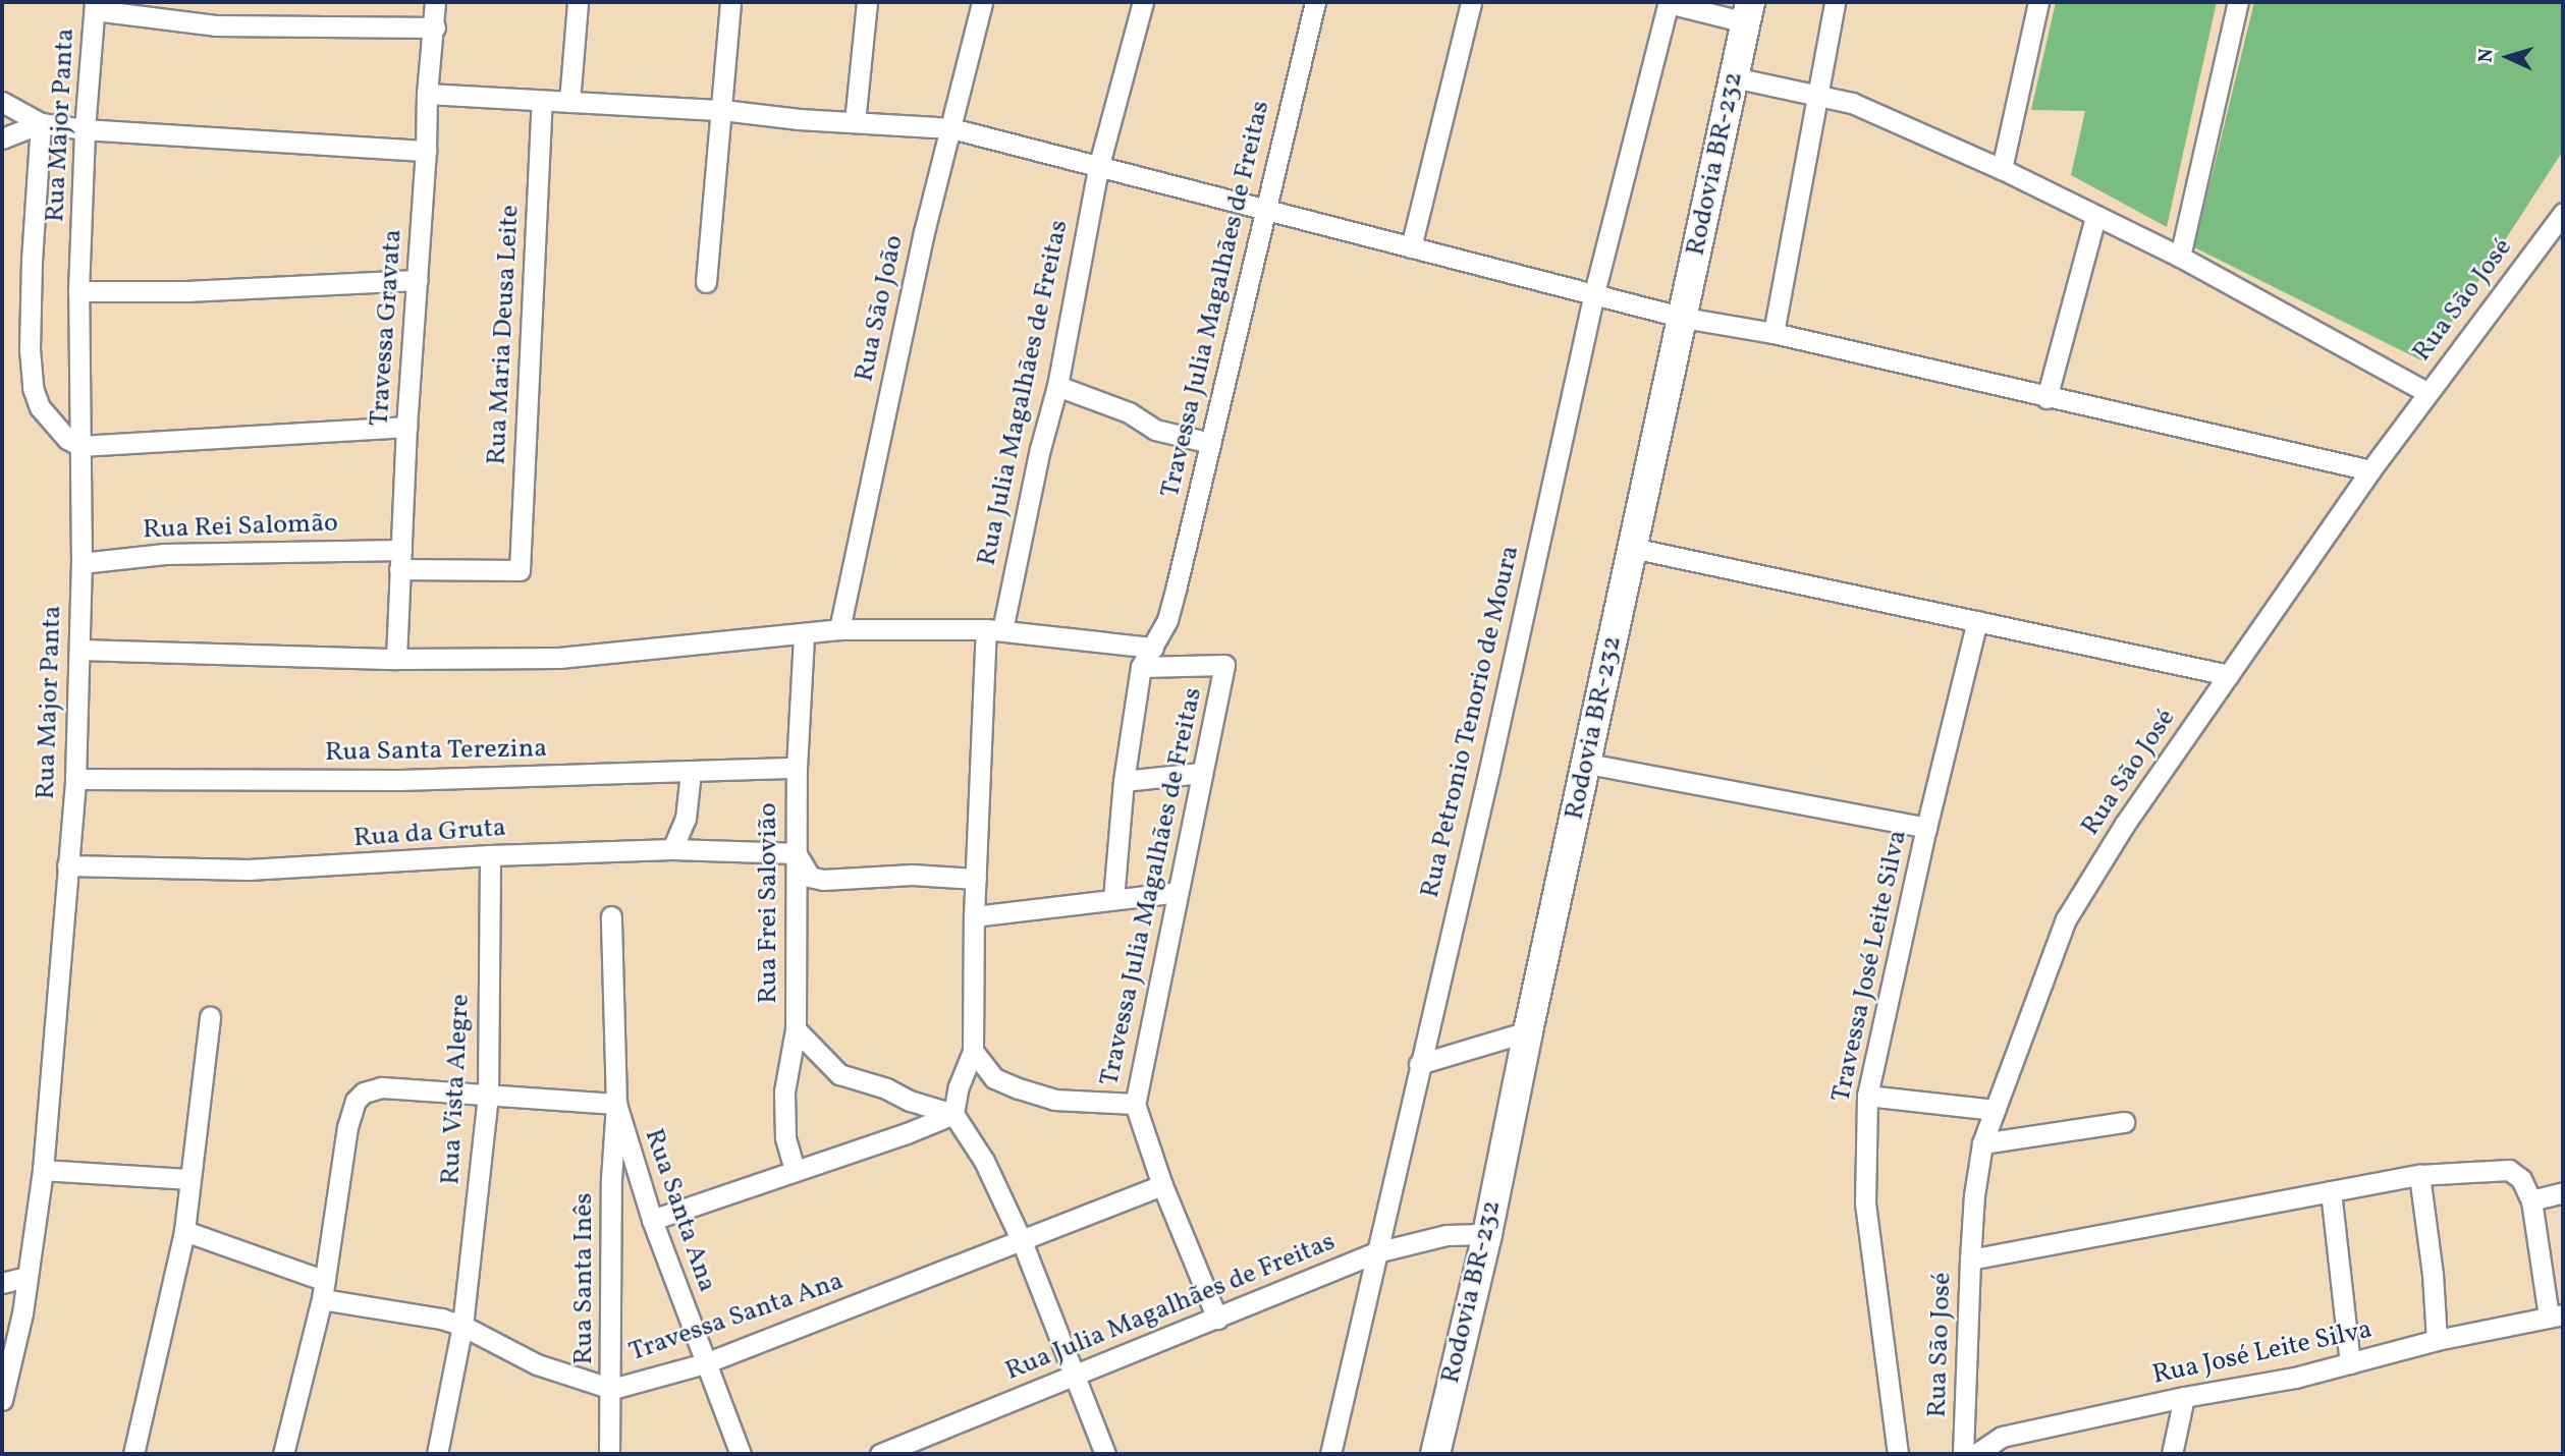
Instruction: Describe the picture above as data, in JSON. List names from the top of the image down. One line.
{"streets":{"highway":["Rodovia BR-232"],"street":["Rua Major Panta","Travessa Julia Magalhães de Freitas","Rua São José","Rua São João","Travessa Gravata","Rua Maria Deusa Leite","Rua Julia Magalhães de Freitas","Rua Rei Salomão","Rua Petronio Tenorio de Moura","Rua Santa Terezina","Rua da Gruta","Rua Frei Salovião","Travessa José Leite Silva","Rua Vista Alegre","Rua Santa Ana","Rua Santa Inês","Travessa Santa Ana","Rua José Leite Silva"]},"crossings":[["Rua Major Panta","Rua Rei Salomão"],["Rua Major Panta","Rua Santa Terezina"],["Rua Major Panta","Rua da Gruta"],["Rodovia BR-232","Rua Julia Magalhães de Freitas"],["Travessa Julia Magalhães de Freitas","Rua Julia Magalhães de Freitas"],["Travessa Julia Magalhães de Freitas","Travessa Santa Ana"],["Travessa Gravata","Rua Rei Salomão"],["Rua Maria Deusa Leite","Rua Rei Salomão"],["Rua Julia Magalhães de Freitas","Rua Petronio Tenorio de Moura"],["Rua Santa Terezina","Rua Frei Salovião"],["Rua da Gruta","Rua Frei Salovião"],["Rua da Gruta","Rua Vista Alegre"],["Rua Vista Alegre","Travessa Santa Ana"],["Rua Santa Ana","Rua Santa Inês"],["Rua Santa Ana","Travessa Santa Ana"],["Rua Santa Inês","Travessa Santa Ana"]],"north":"left"}
